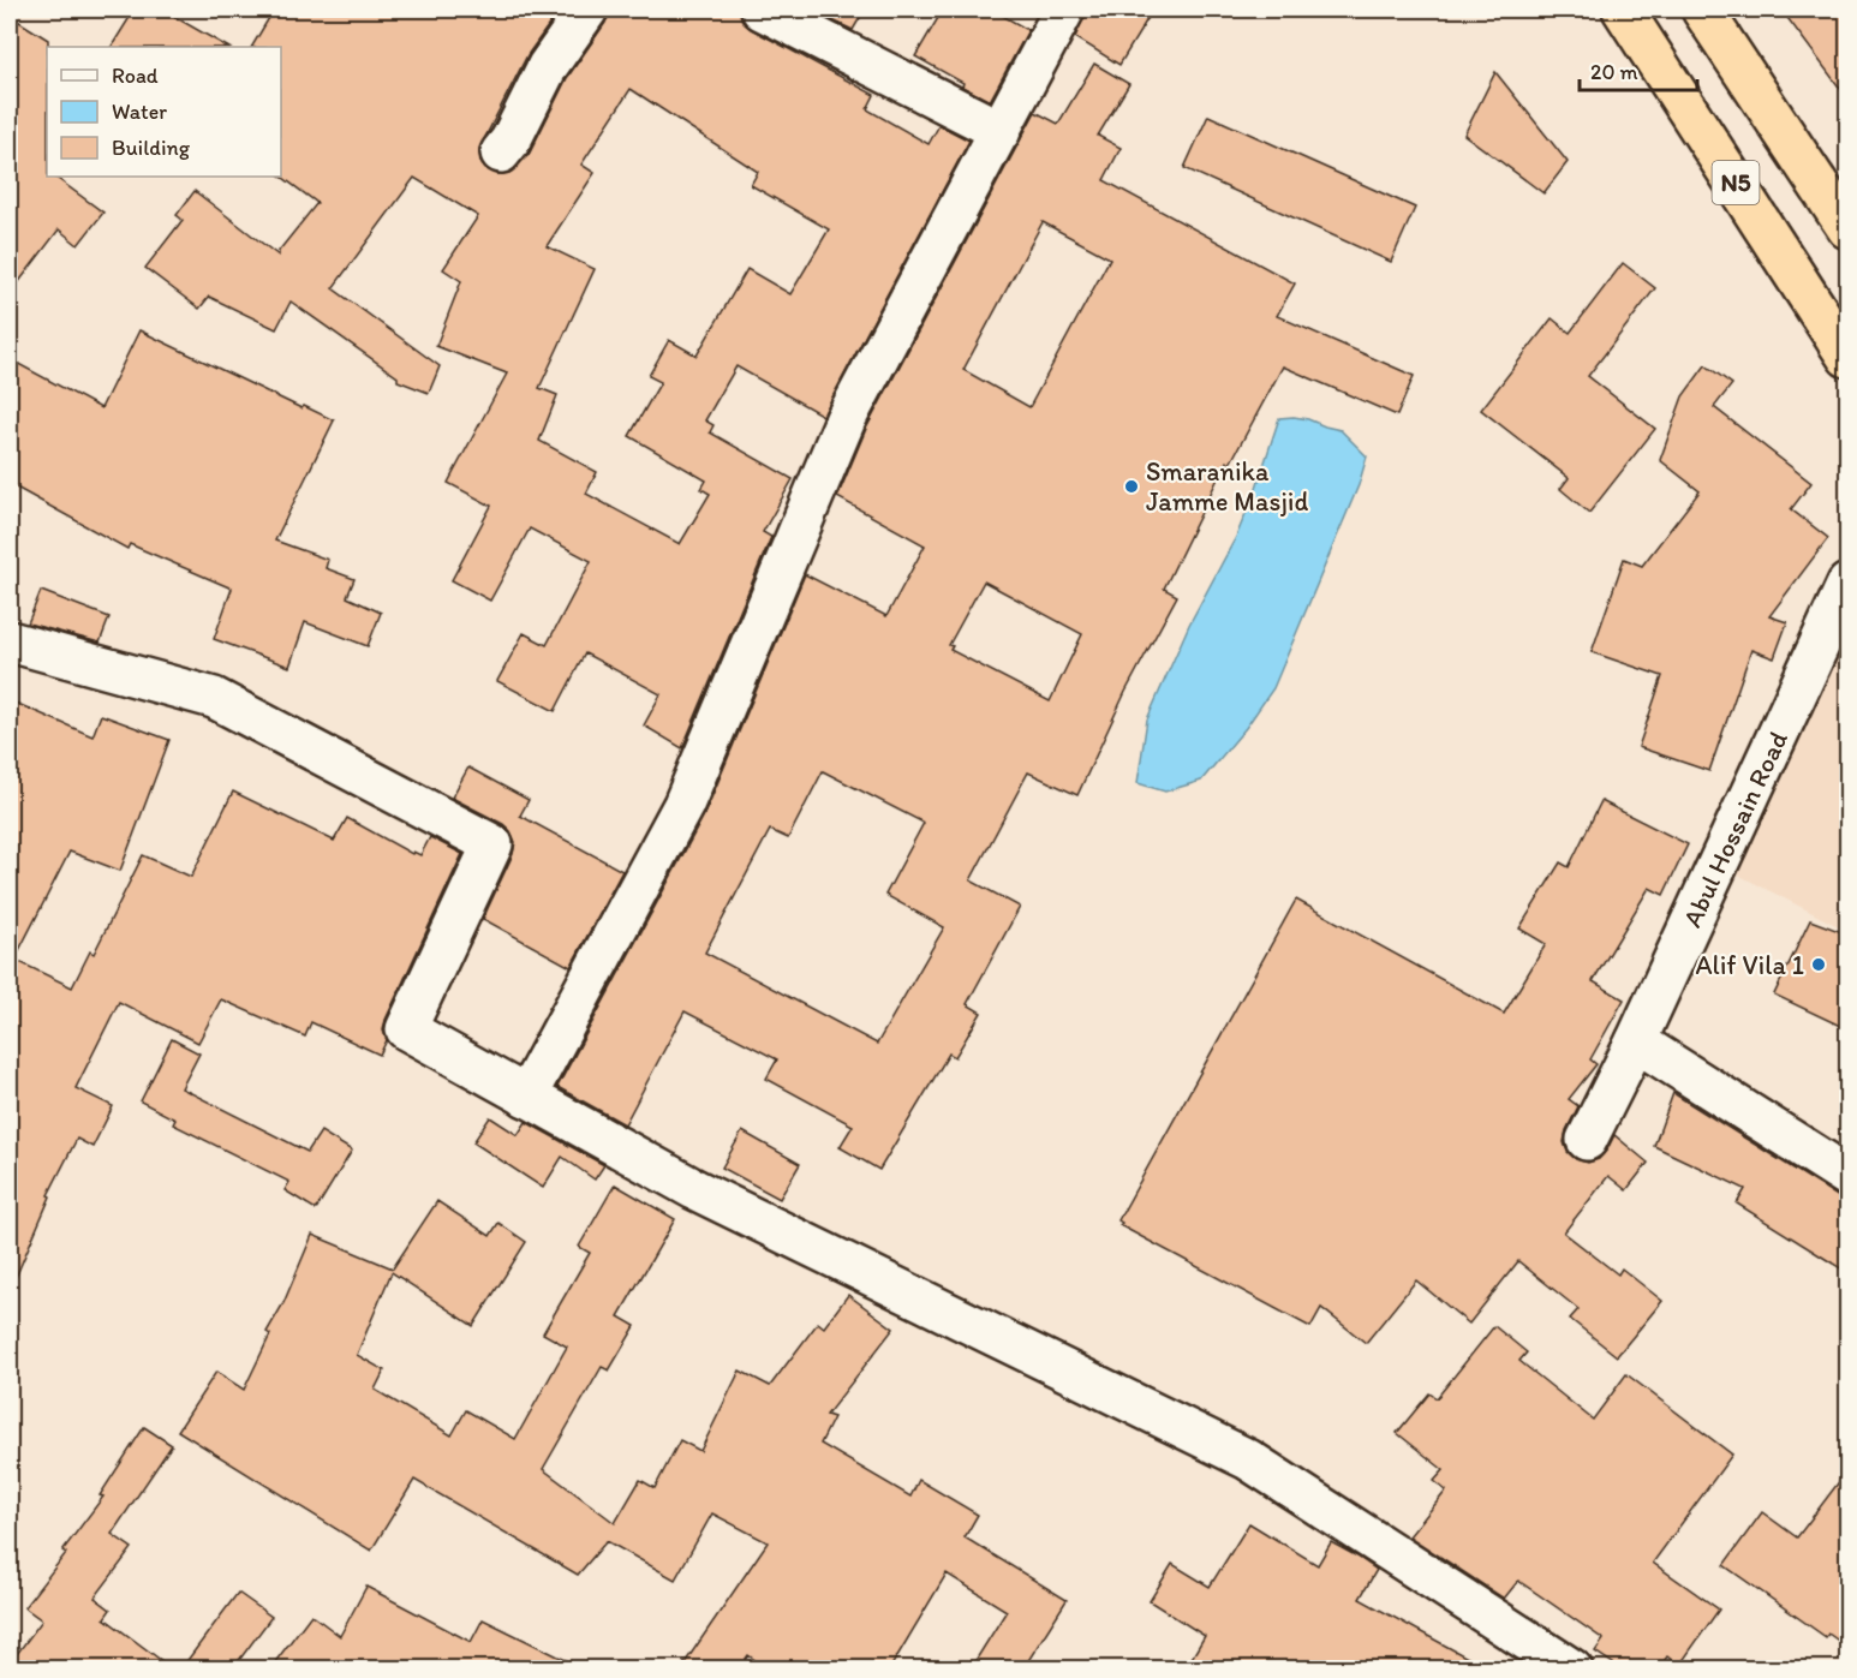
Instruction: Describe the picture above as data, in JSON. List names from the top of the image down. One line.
{"streets":{"highway":["N5"],"street":["Abul Hossain Road"]},"places":["Smaranika Jamme Masjid","Alif Vila 1"],"legend":["Road","Water","Building"],"scale_bar":"20 m"}
